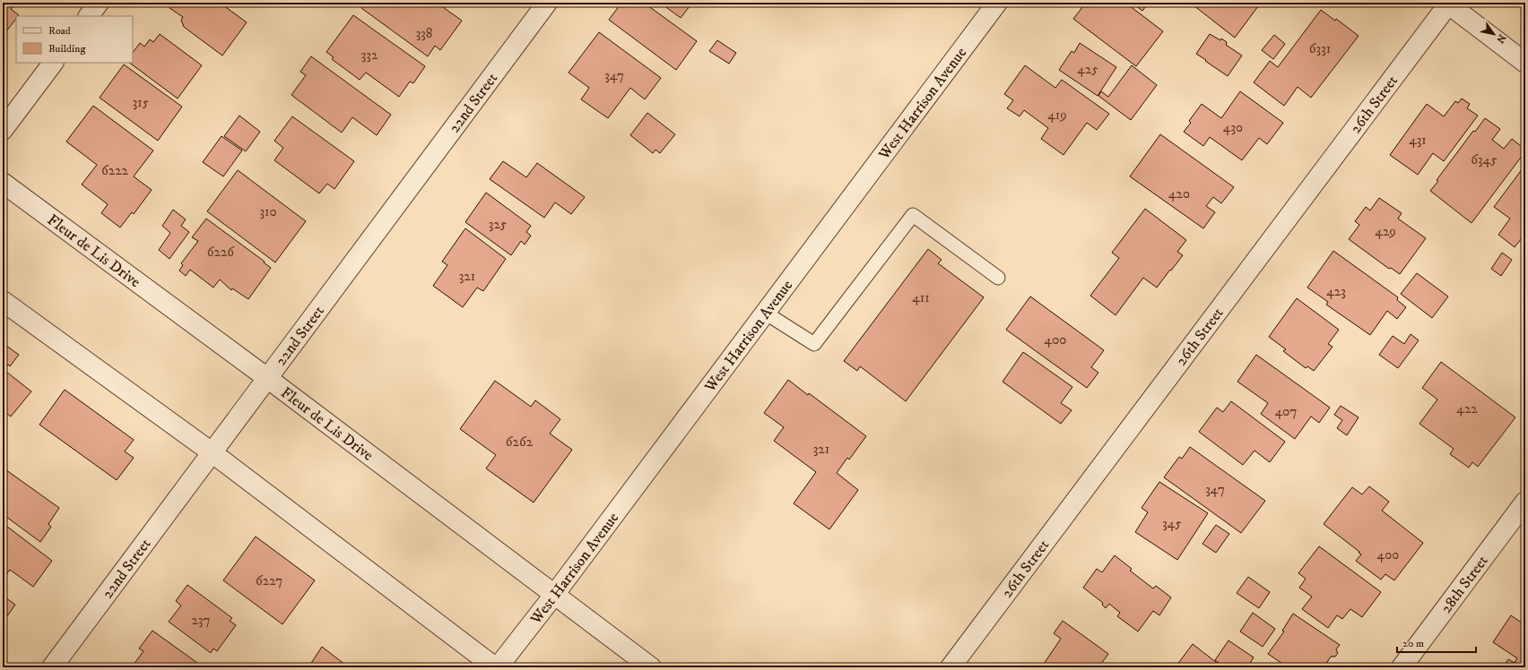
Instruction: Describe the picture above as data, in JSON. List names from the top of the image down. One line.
{"streets":{"street":["22nd Street","West Harrison Avenue","26th Street","Fleur de Lis Drive","28th Street"]},"crossings":[["22nd Street","Fleur de Lis Drive"],["West Harrison Avenue","Fleur de Lis Drive"]],"house_numbers":["338","6331","332","425","347","315","419","430","431","6345","6222","420","310","325","429","6226","321","423","411","400","422","407","6262","321","347","345","400","6227","237"],"legend":["Road","Building"],"scale_bar":"20 m","north":"bottom right"}
